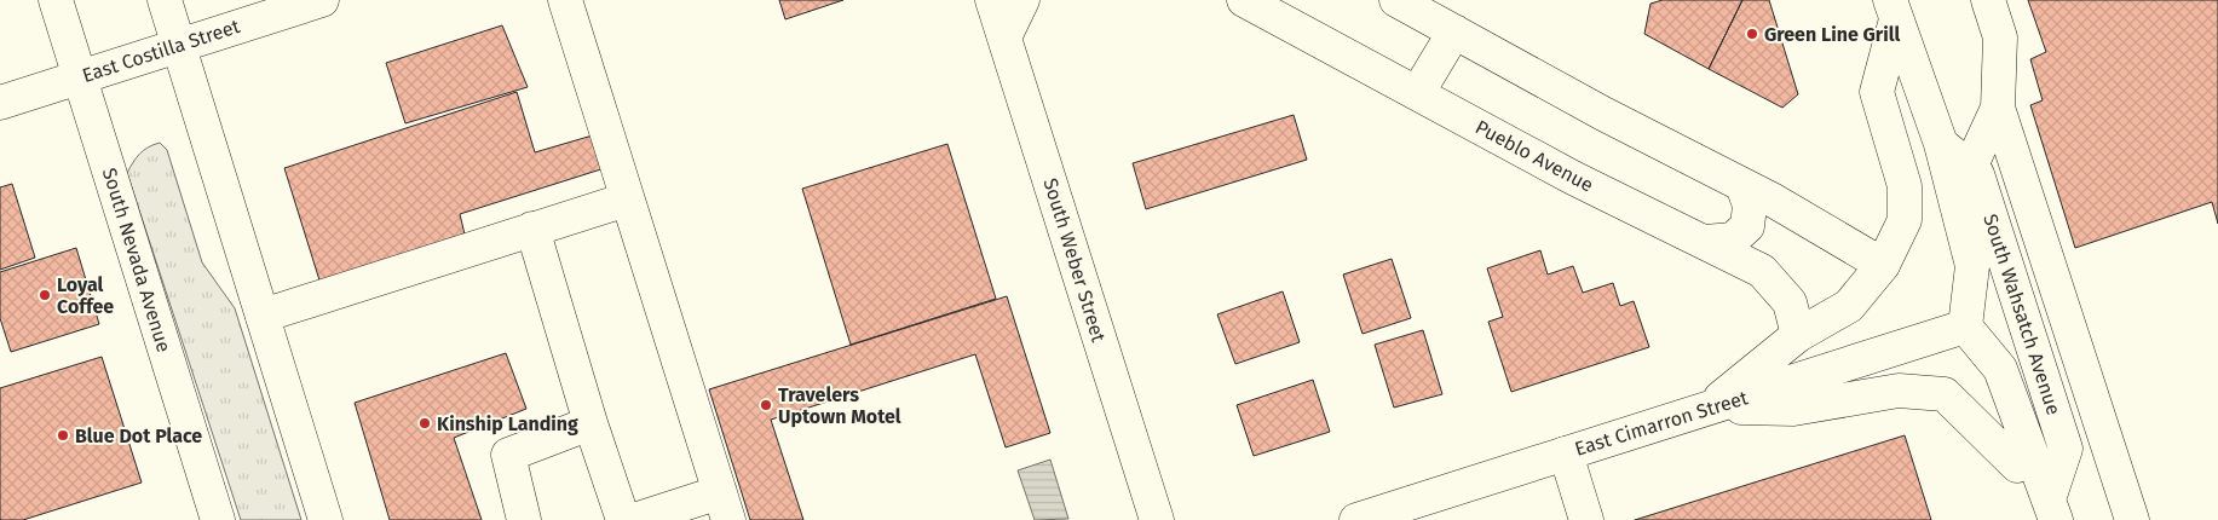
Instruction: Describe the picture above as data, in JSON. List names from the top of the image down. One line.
{"streets":{"main road":["East Costilla Street","Pueblo Avenue","South Nevada Avenue","South Weber Street","South Wahsatch Avenue","East Cimarron Street"]},"crossings":[["East Costilla Street","South Nevada Avenue"]],"places":["Green Line Grill","Loyal Coffee","Travelers Uptown Motel","Kinship Landing","Blue Dot Place"]}
